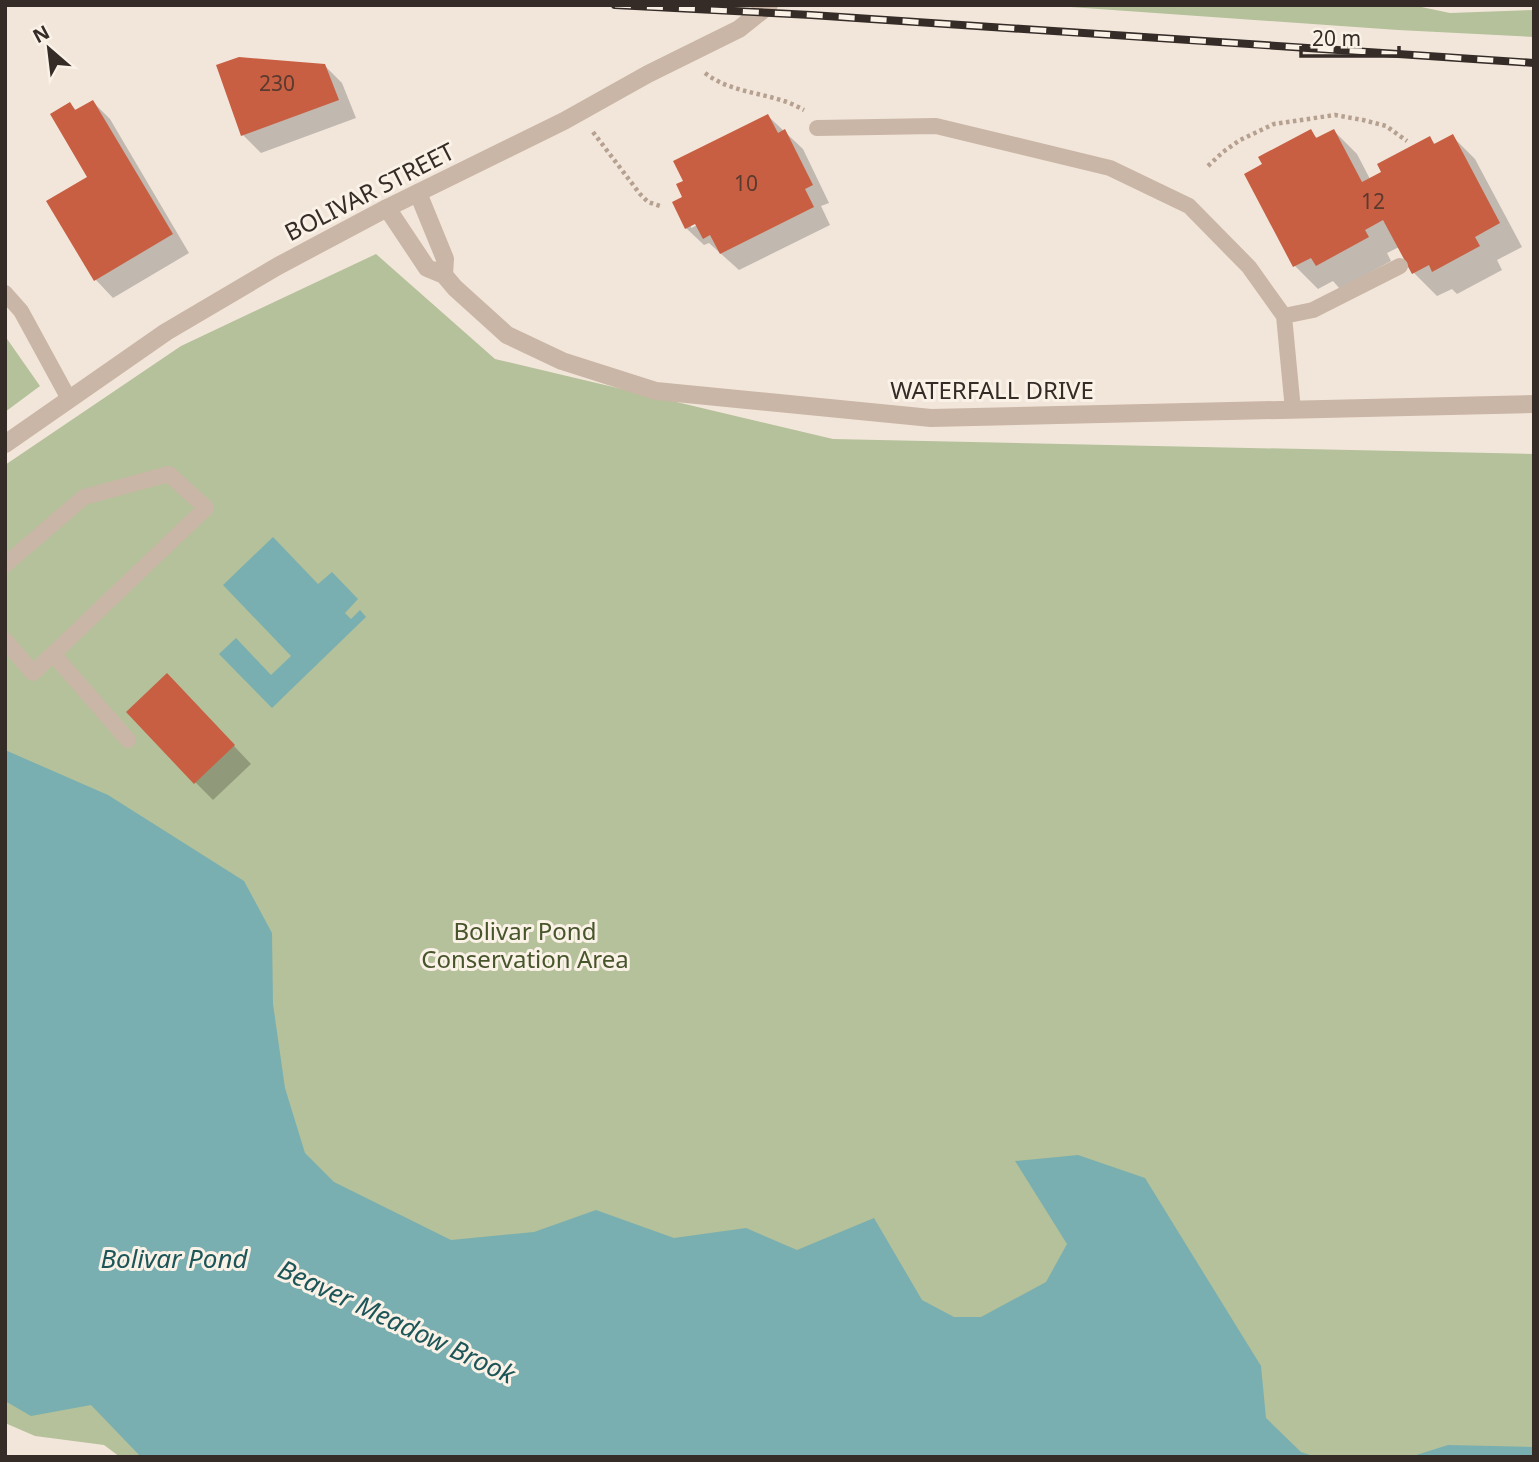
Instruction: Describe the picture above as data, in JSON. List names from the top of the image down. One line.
{"streets":{"street":["BOLIVAR STREET","WATERFALL DRIVE"]},"crossings":[["BOLIVAR STREET","WATERFALL DRIVE"]],"water":["Bolivar Pond","Beaver Meadow Brook"],"parks":["Bolivar Pond Conservation Area"],"house_numbers":["230","10","12"],"scale_bar":"20 m","north":"top left"}
